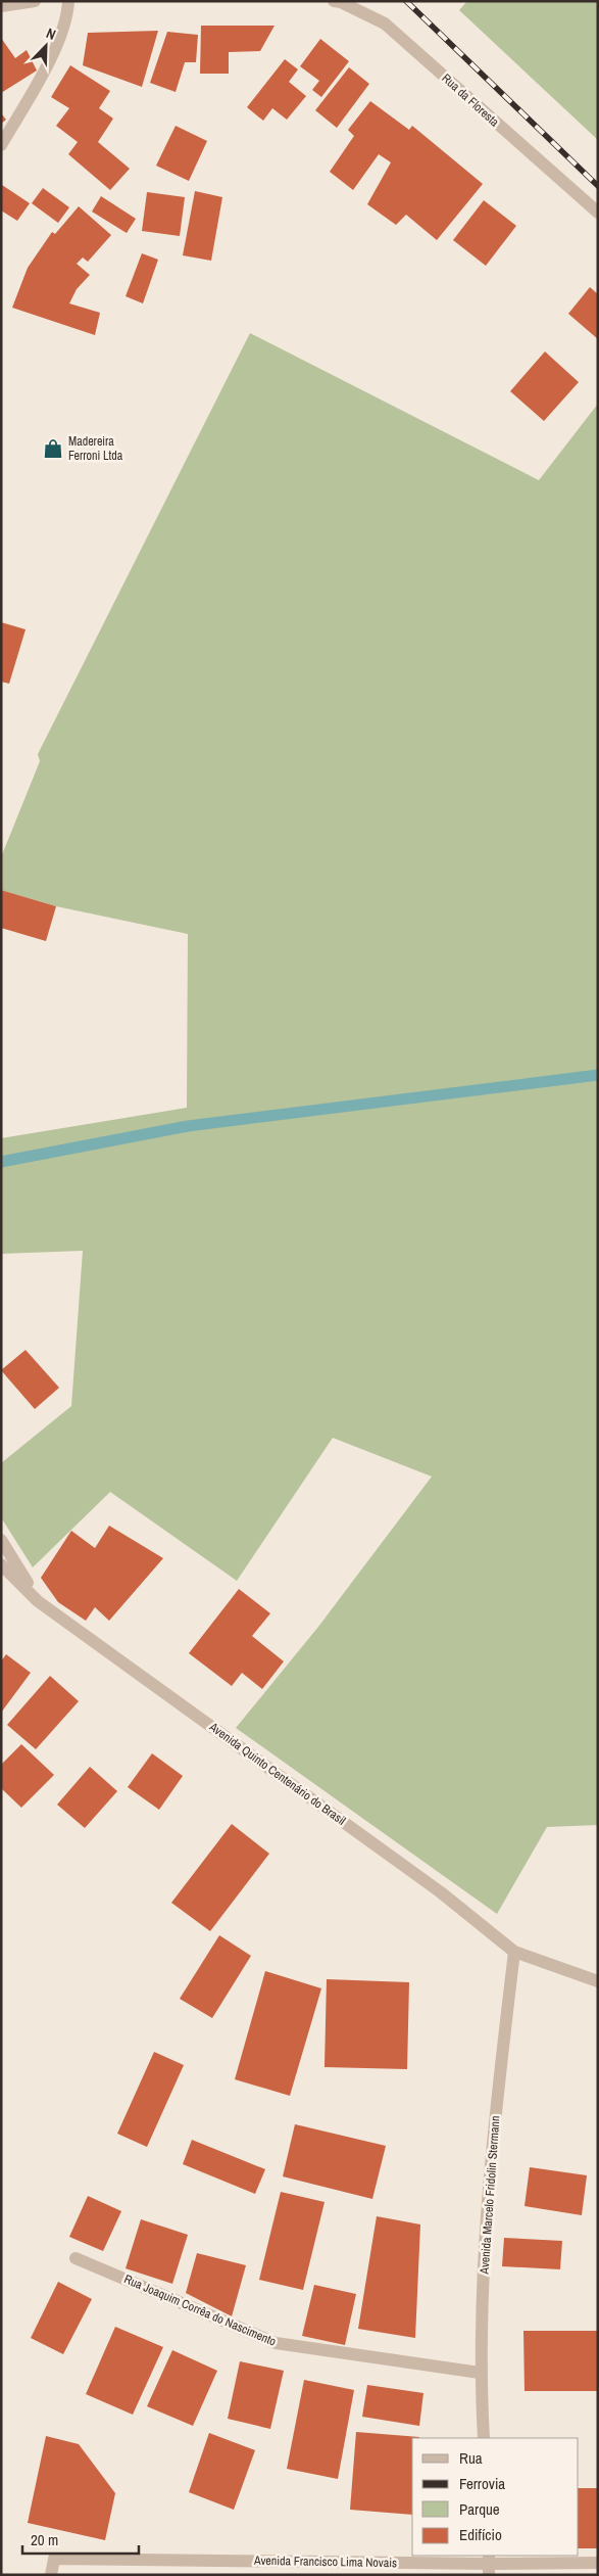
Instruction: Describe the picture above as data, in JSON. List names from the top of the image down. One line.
{"streets":{"street":["Rua da Floresta","Avenida Quinto Centenário do Brasil","Avenida Marcelo Fridolin Stermann","Rua Joaquim Corrêa do Nascimento","Avenida Francisco Lima Novais"]},"crossings":[["Avenida Quinto Centenário do Brasil","Avenida Marcelo Fridolin Stermann"],["Avenida Marcelo Fridolin Stermann","Rua Joaquim Corrêa do Nascimento"]],"places":{"shop":["Madereira Ferroni Ltda"]},"legend":["Rua","Ferrovia","Parque","Edifício"],"scale_bar":"20 m","north":"top right"}
